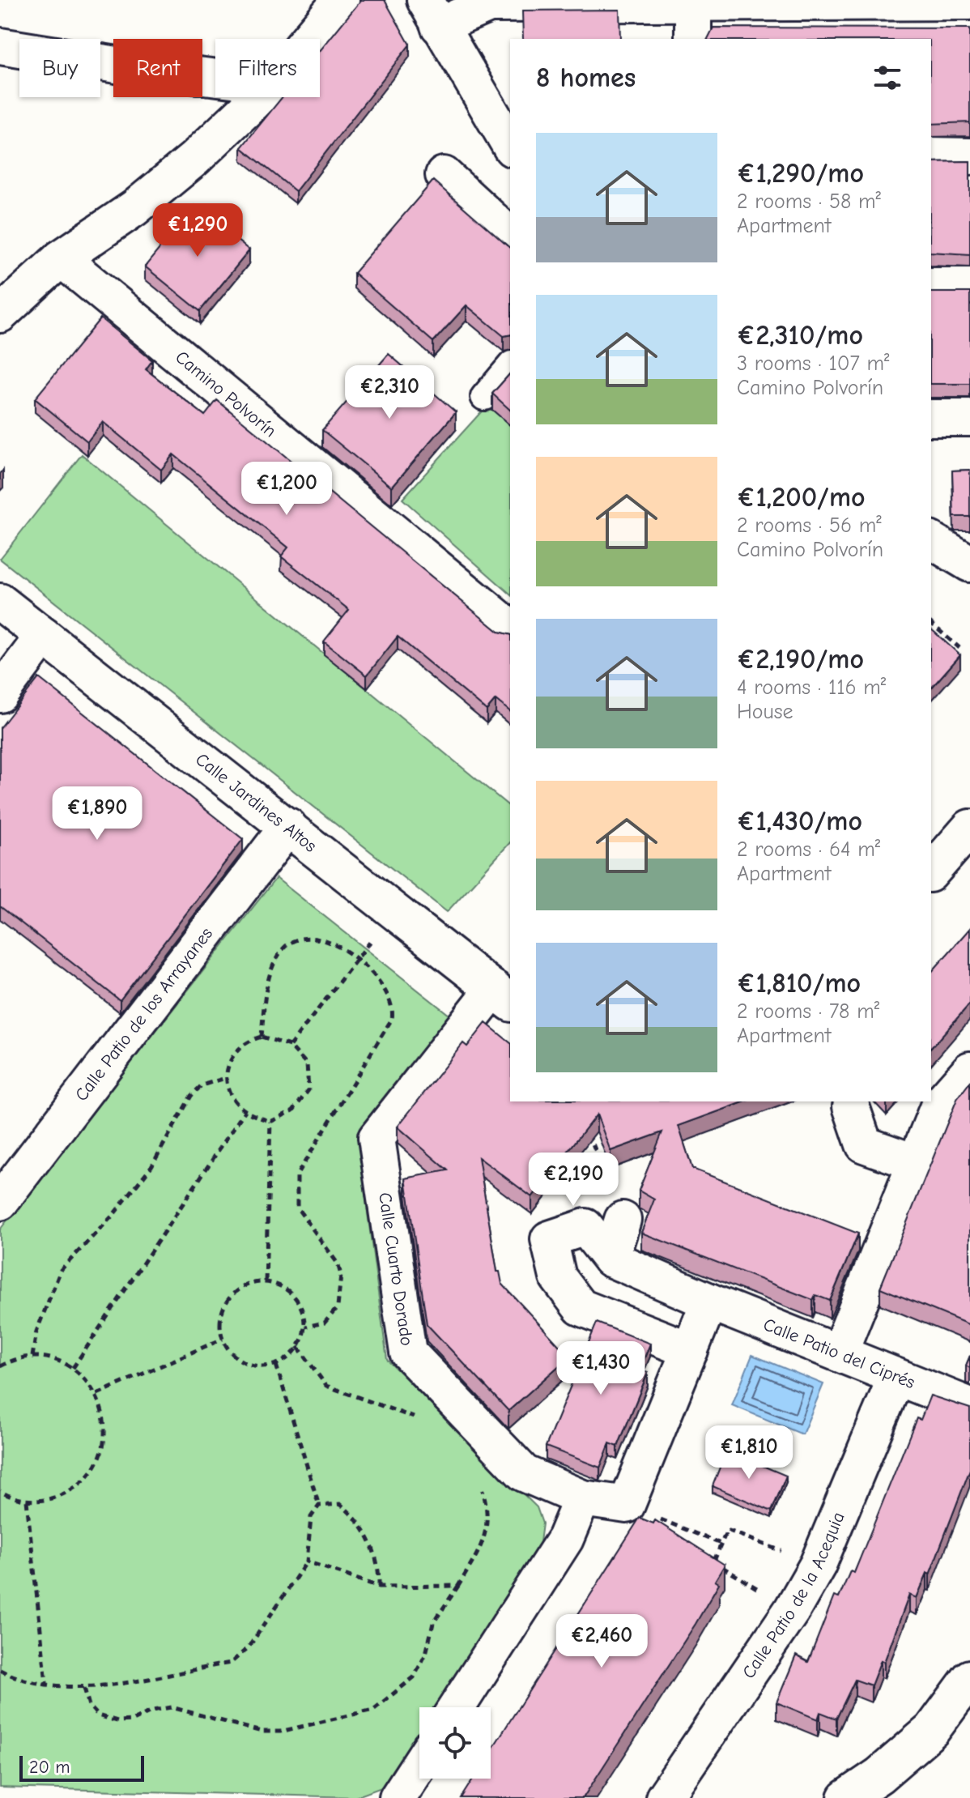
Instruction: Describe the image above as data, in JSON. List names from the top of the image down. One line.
{"streets":{"street":["Camino Polvorín","Calle Jardines Altos","Calle Patio de los Arrayanes","Calle Cuarto Dorado","Calle Patio del Ciprés","Calle Patio de la Acequia"]},"crossings":[["Calle Jardines Altos","Calle Patio de los Arrayanes"],["Calle Jardines Altos","Calle Cuarto Dorado"],["Calle Patio del Ciprés","Calle Patio de la Acequia"]],"scale_bar":"20 m","page":{"chip":["Buy","Rent","Filters"],"heading":"8 homes","list":[{"name":"€1,290/mo","note":"2 rooms · 58 m² · Apartment"},{"name":"€2,310/mo","note":"3 rooms · 107 m² · Camino Polvorín"},{"name":"€1,200/mo","note":"2 rooms · 56 m² · Camino Polvorín"},{"name":"€2,190/mo","note":"4 rooms · 116 m² · House"},{"name":"€1,430/mo","note":"2 rooms · 64 m² · Apartment"},{"name":"€1,810/mo","note":"2 rooms · 78 m² · Apartment"}],"price":["€1,290","€2,310","€1,200","€1,890","€2,190","€1,430","€1,810","€2,460"],"scale":"20 m"}}
